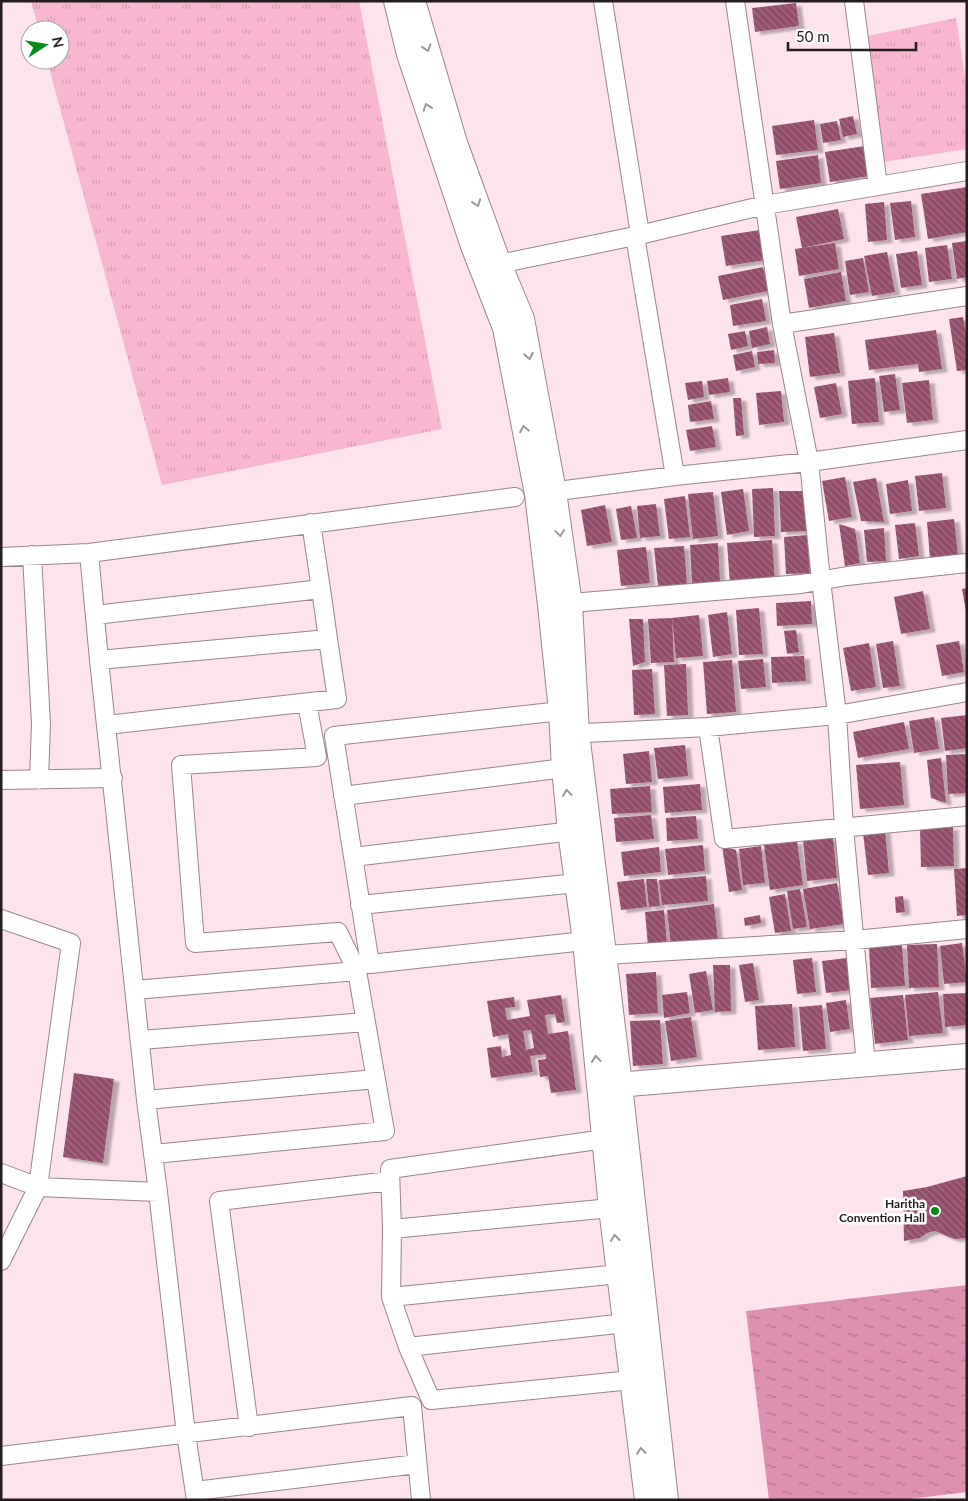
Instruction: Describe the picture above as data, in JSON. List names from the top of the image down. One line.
{"places":["Haritha Convention Hall"],"scale_bar":"50 m","north":"right"}
